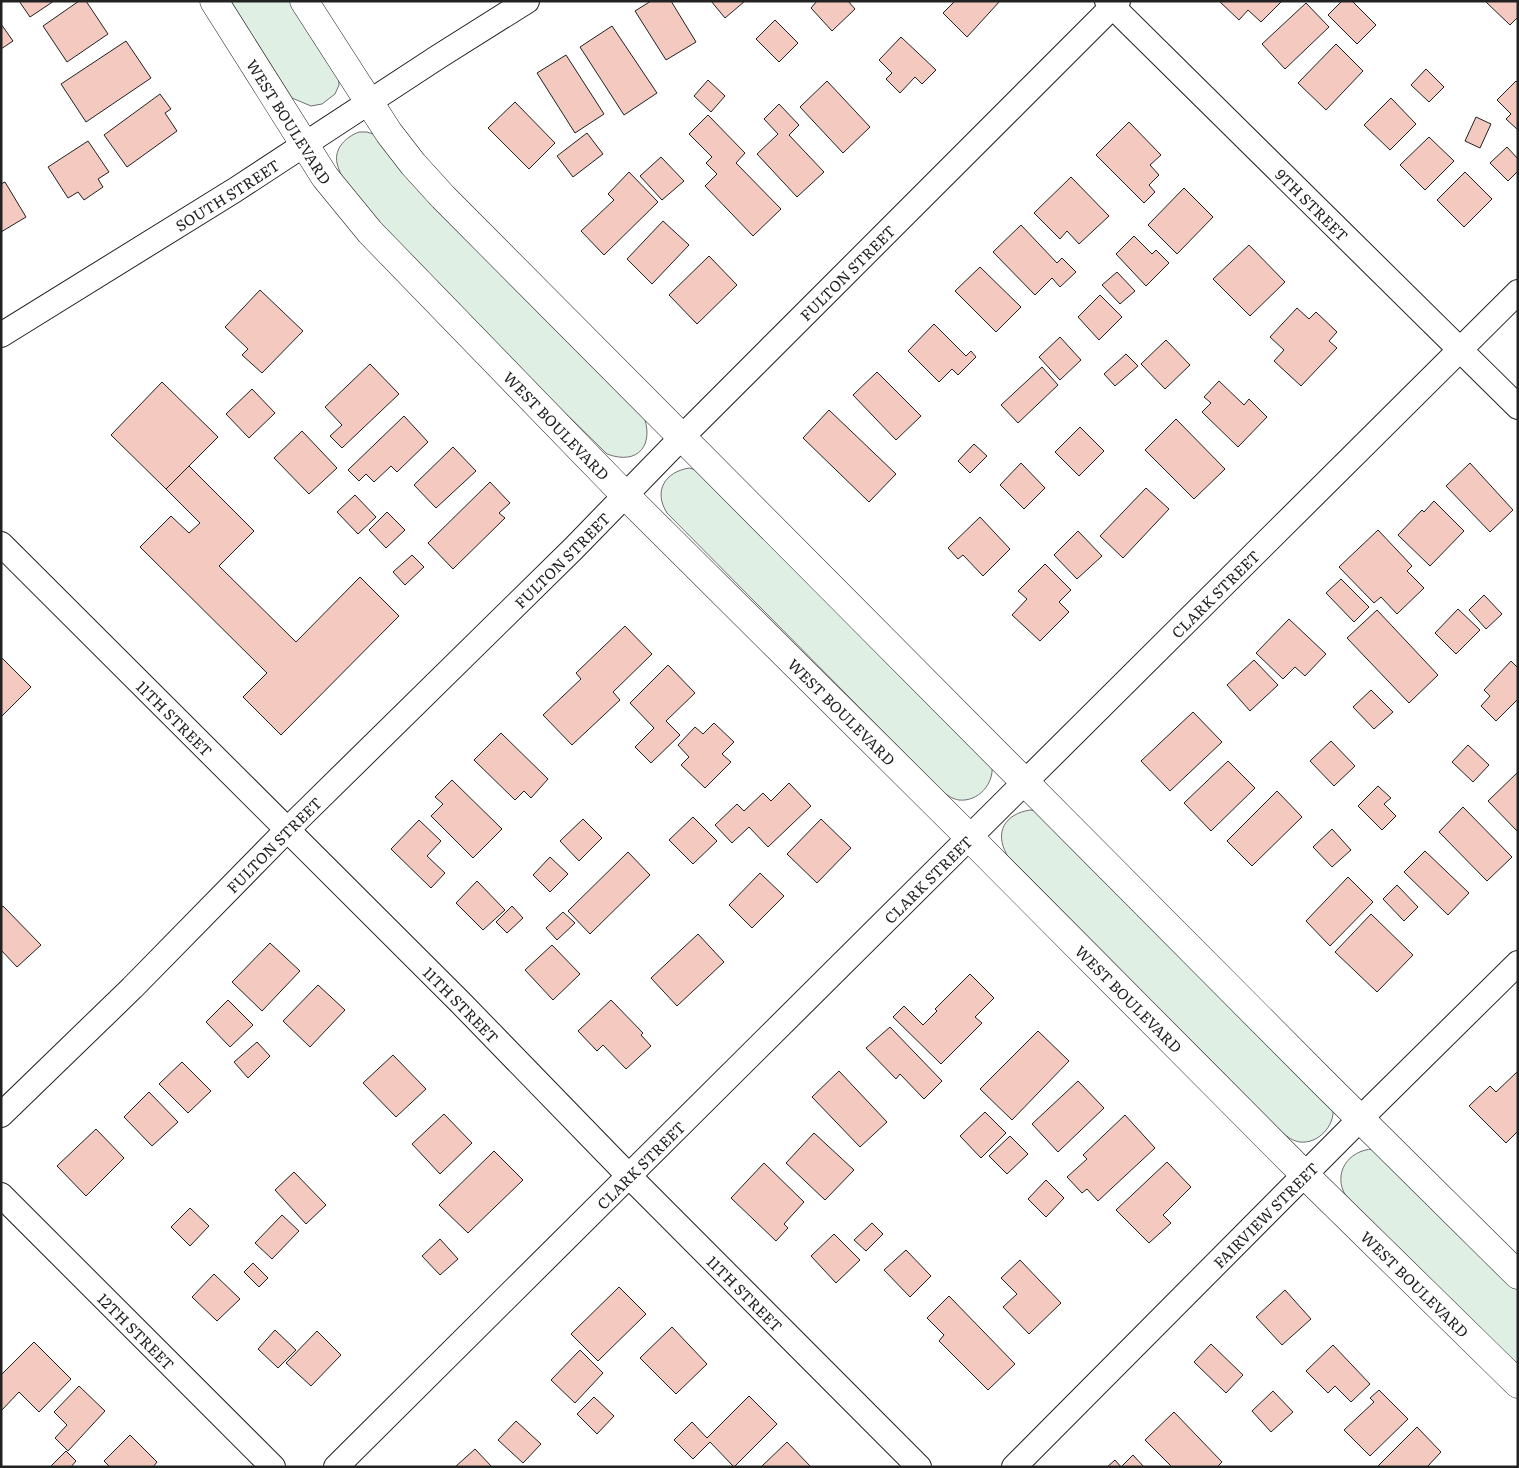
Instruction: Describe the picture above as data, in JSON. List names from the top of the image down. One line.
{"streets":{"street":["WEST BOULEVARD","SOUTH STREET","9TH STREET","FULTON STREET","CLARK STREET","11TH STREET","FAIRVIEW STREET","12TH STREET"]},"crossings":[["WEST BOULEVARD","SOUTH STREET"],["WEST BOULEVARD","FULTON STREET"],["WEST BOULEVARD","CLARK STREET"],["WEST BOULEVARD","FAIRVIEW STREET"],["9TH STREET","FULTON STREET"],["9TH STREET","CLARK STREET"],["FULTON STREET","11TH STREET"],["CLARK STREET","11TH STREET"]]}
